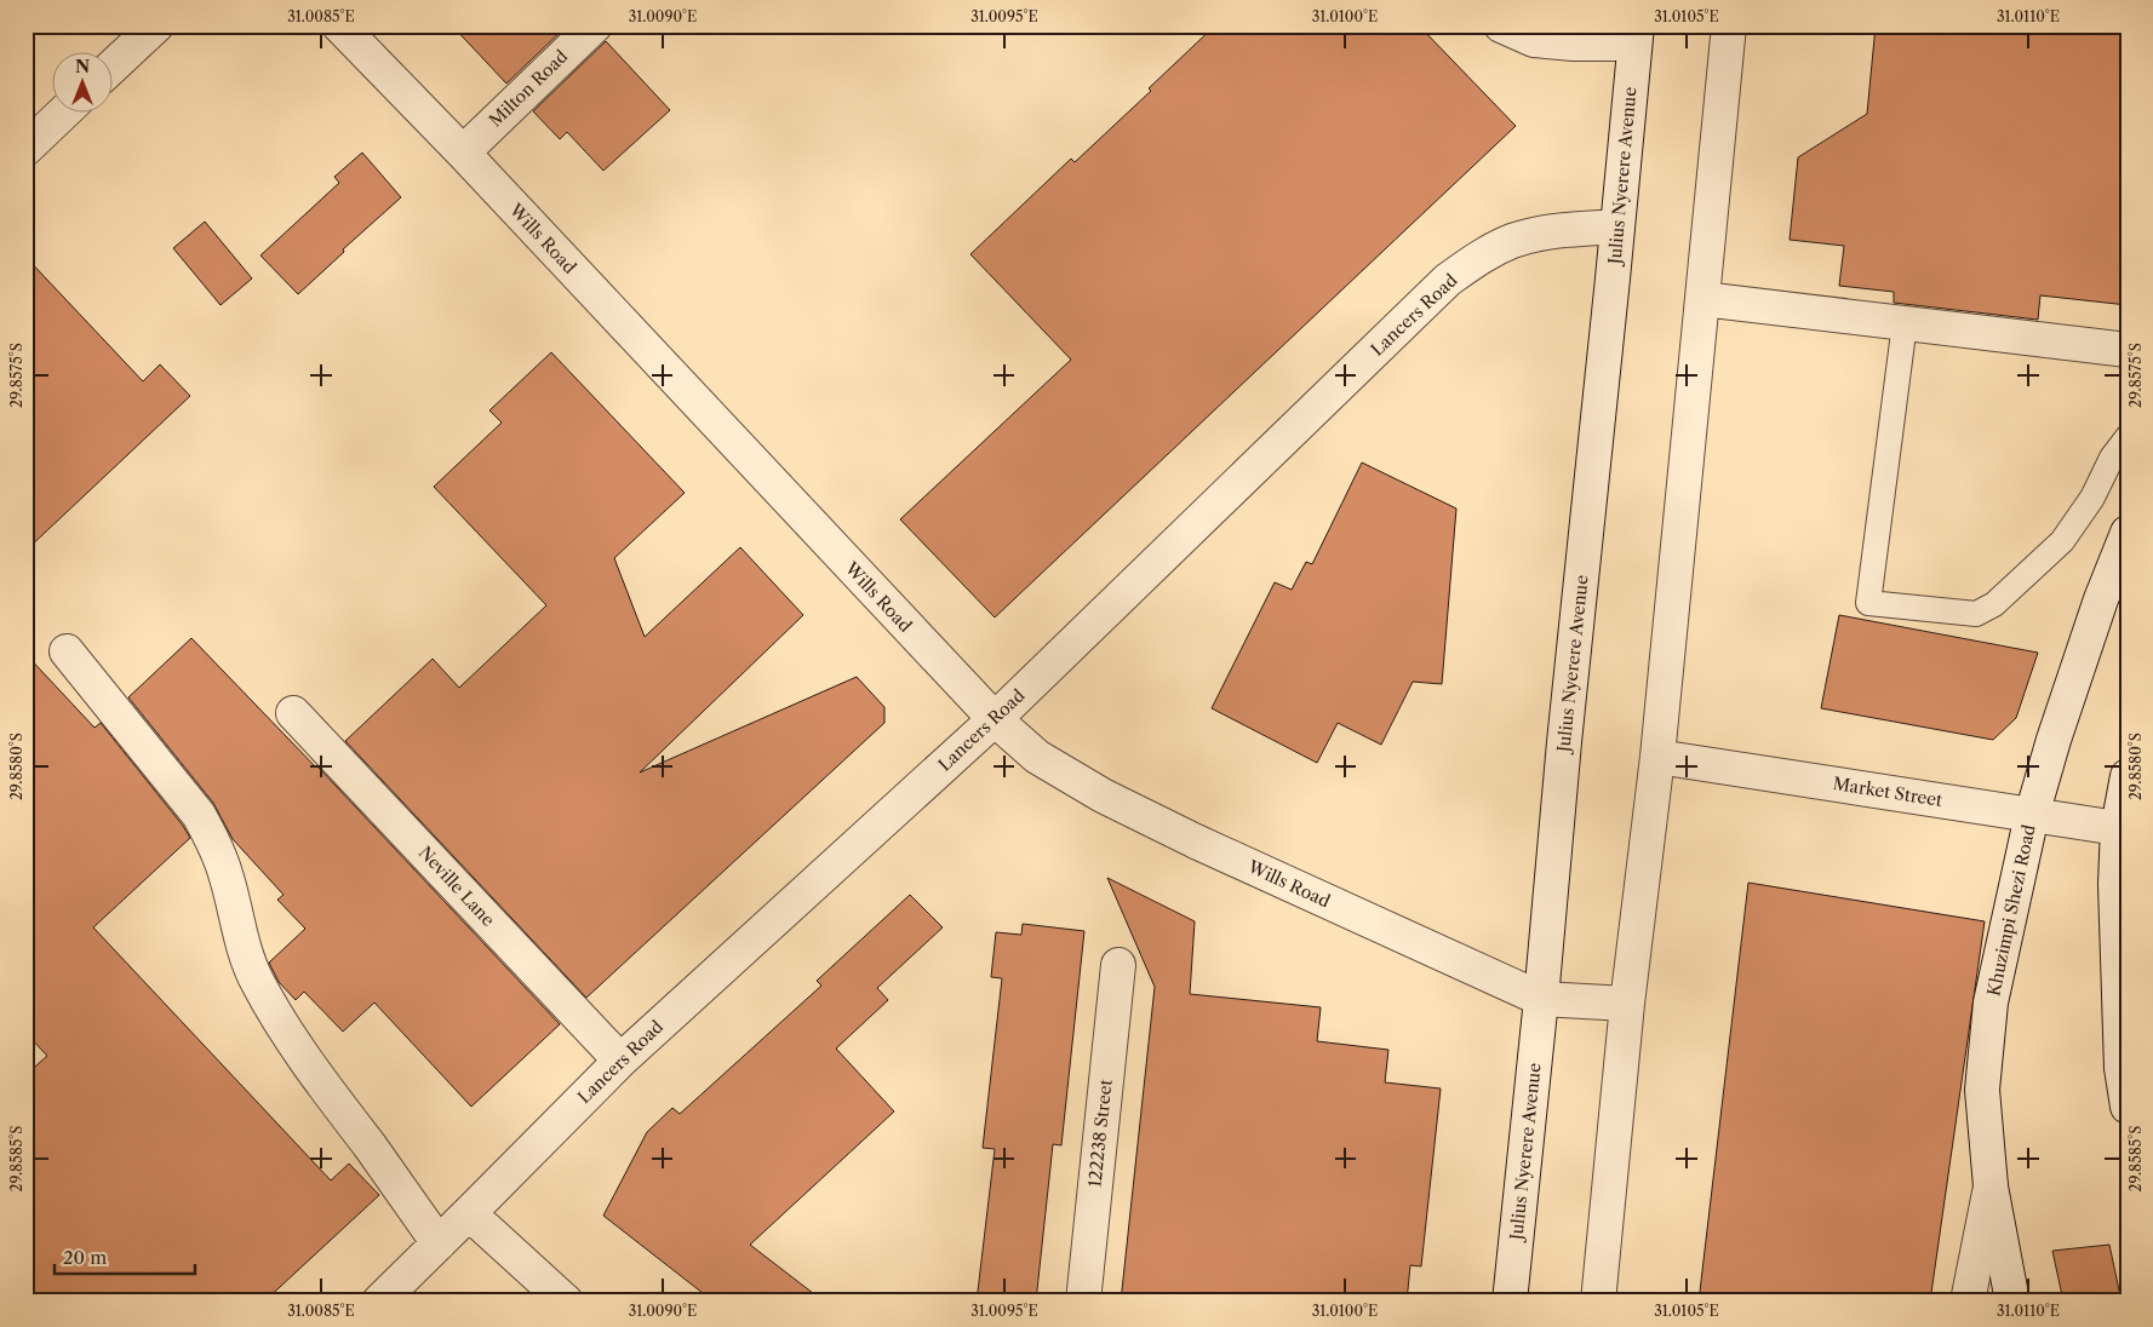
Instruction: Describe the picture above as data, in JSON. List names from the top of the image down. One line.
{"streets":{"street":["Milton Road","Julius Nyerere Avenue","Wills Road","Lancers Road","Market Street","Neville Lane","Khuzimpi Shezi Road","122238 Street"]},"crossings":[["Milton Road","Wills Road"],["Julius Nyerere Avenue","Wills Road"],["Julius Nyerere Avenue","Lancers Road"],["Wills Road","Lancers Road"],["Lancers Road","Neville Lane"],["Market Street","Khuzimpi Shezi Road"]],"scale_bar":"20 m","north":"top","coordinates":["31.0085°E","31.0090°E","31.0095°E","31.0100°E","31.0105°E","31.0110°E","29.8575°S","29.8580°S","29.8585°S"]}
